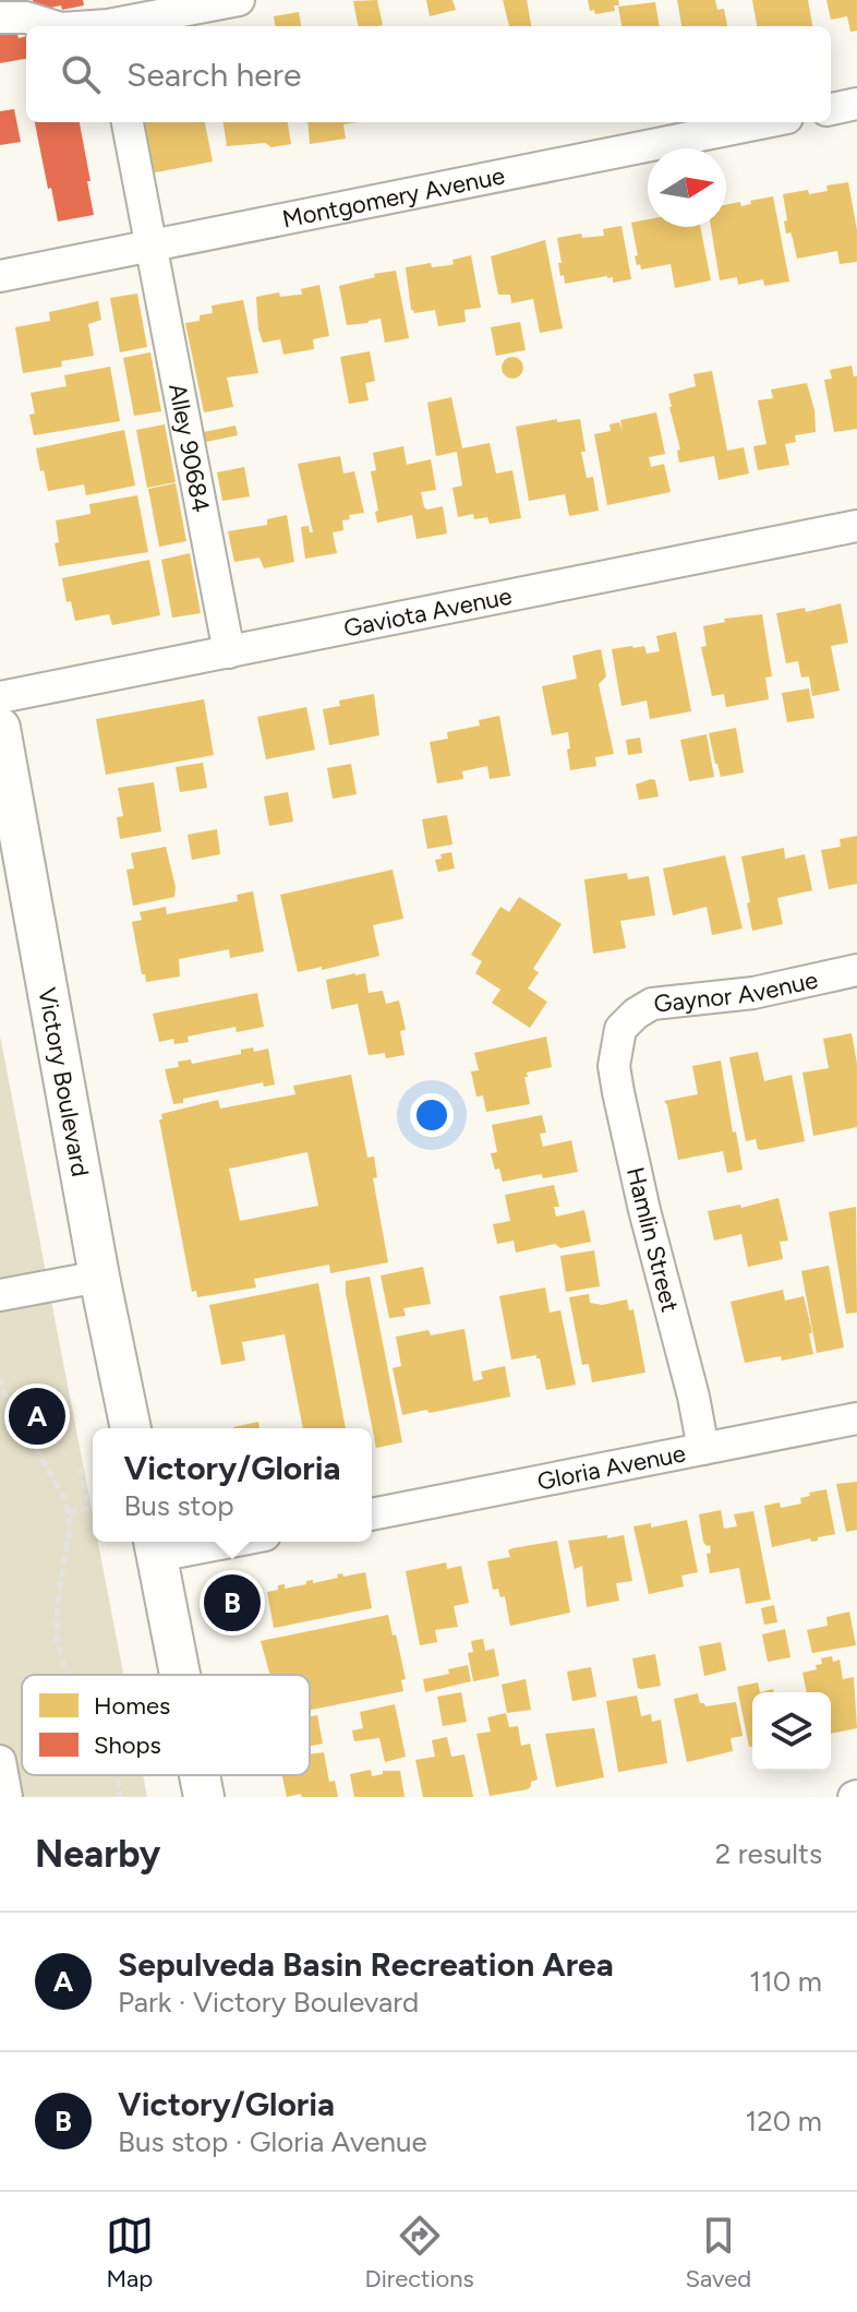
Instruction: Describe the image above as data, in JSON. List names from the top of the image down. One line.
{"streets":{"main road":["Victory Boulevard"],"street":["Montgomery Avenue","Alley 90684","Gaviota Avenue","Gaynor Avenue","Hamlin Street","Gloria Avenue"]},"crossings":[["Montgomery Avenue","Alley 90684"],["Alley 90684","Gaviota Avenue"],["Gaynor Avenue","Hamlin Street"],["Hamlin Street","Gloria Avenue"]],"legend":["Homes","Shops"],"north":"right","page":{"search":"Search here","pins":["A","B"],"popup":["Victory/Gloria","Bus stop"],"heading":["Nearby","2 results"],"list":[{"mark":"A","name":"Sepulveda Basin Recreation Area","note":"Park · Victory Boulevard","value":"110 m"},{"mark":"B","name":"Victory/Gloria","note":"Bus stop · Gloria Avenue","value":"120 m"}],"nav":["Map","Directions","Saved"]}}
